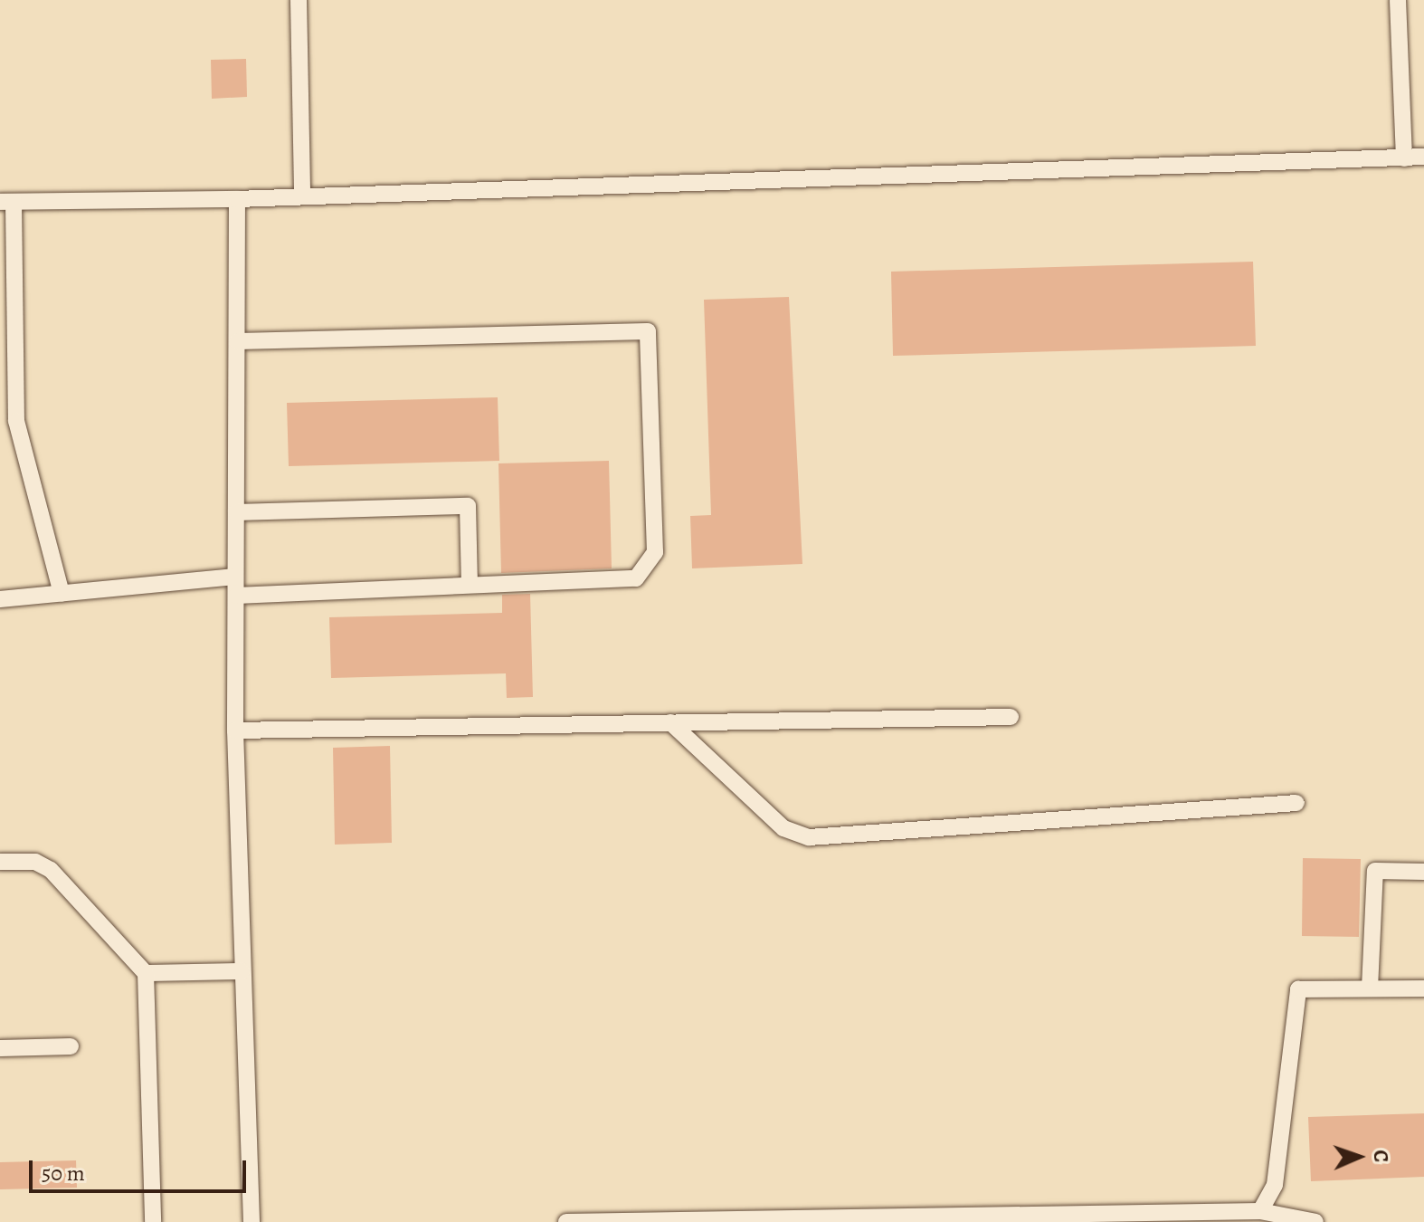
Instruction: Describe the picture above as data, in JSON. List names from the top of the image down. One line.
{"scale_bar":"50 m","north":"right"}
